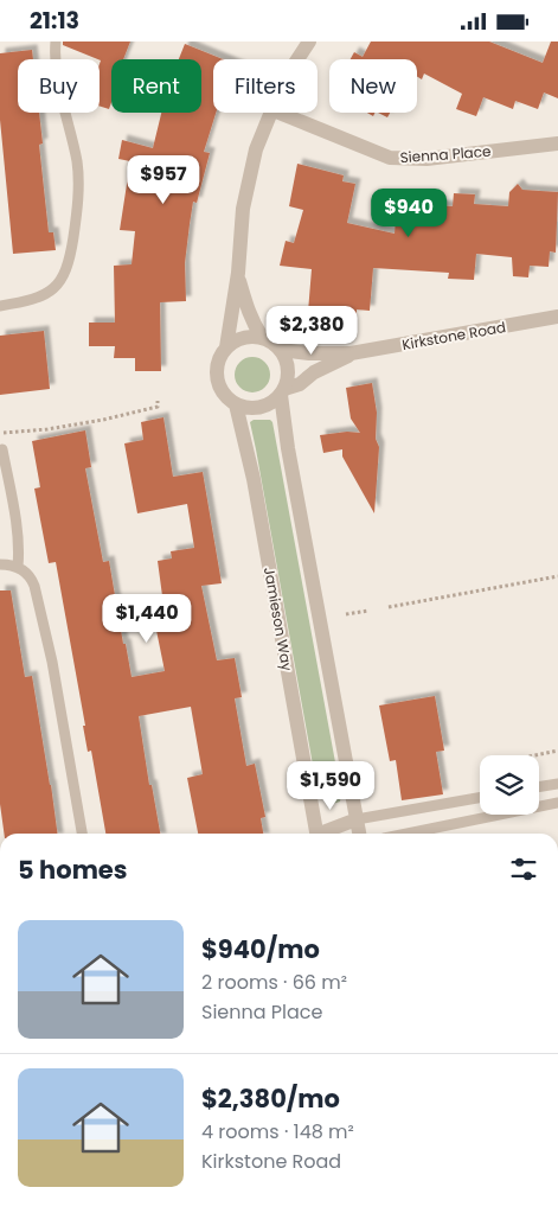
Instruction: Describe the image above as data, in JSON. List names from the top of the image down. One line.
{"streets":{"street":["Sienna Place","Kirkstone Road","Jamieson Way"]},"crossings":[["Kirkstone Road","Jamieson Way"]],"page":{"status":"21:13","chip":["Buy","Rent","Filters","New"],"price":["$957","$940","$2,380","$1,440","$1,590"],"heading":"5 homes","list":[{"name":"$940/mo","note":"2 rooms · 66 m² · Sienna Place"},{"name":"$2,380/mo","note":"4 rooms · 148 m² · Kirkstone Road"}]}}
